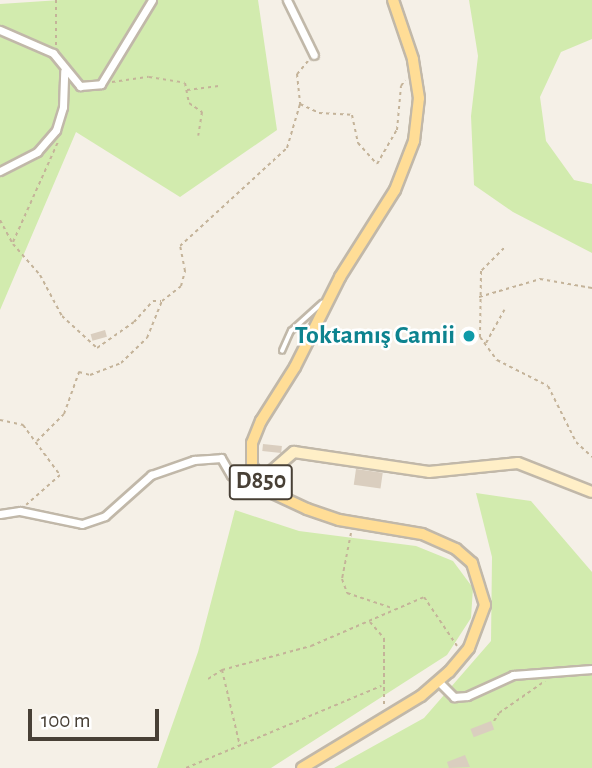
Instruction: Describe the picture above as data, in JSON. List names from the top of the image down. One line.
{"streets":{"main road":["D850"]},"places":["Toktamış Camii"],"scale_bar":"100 m"}
